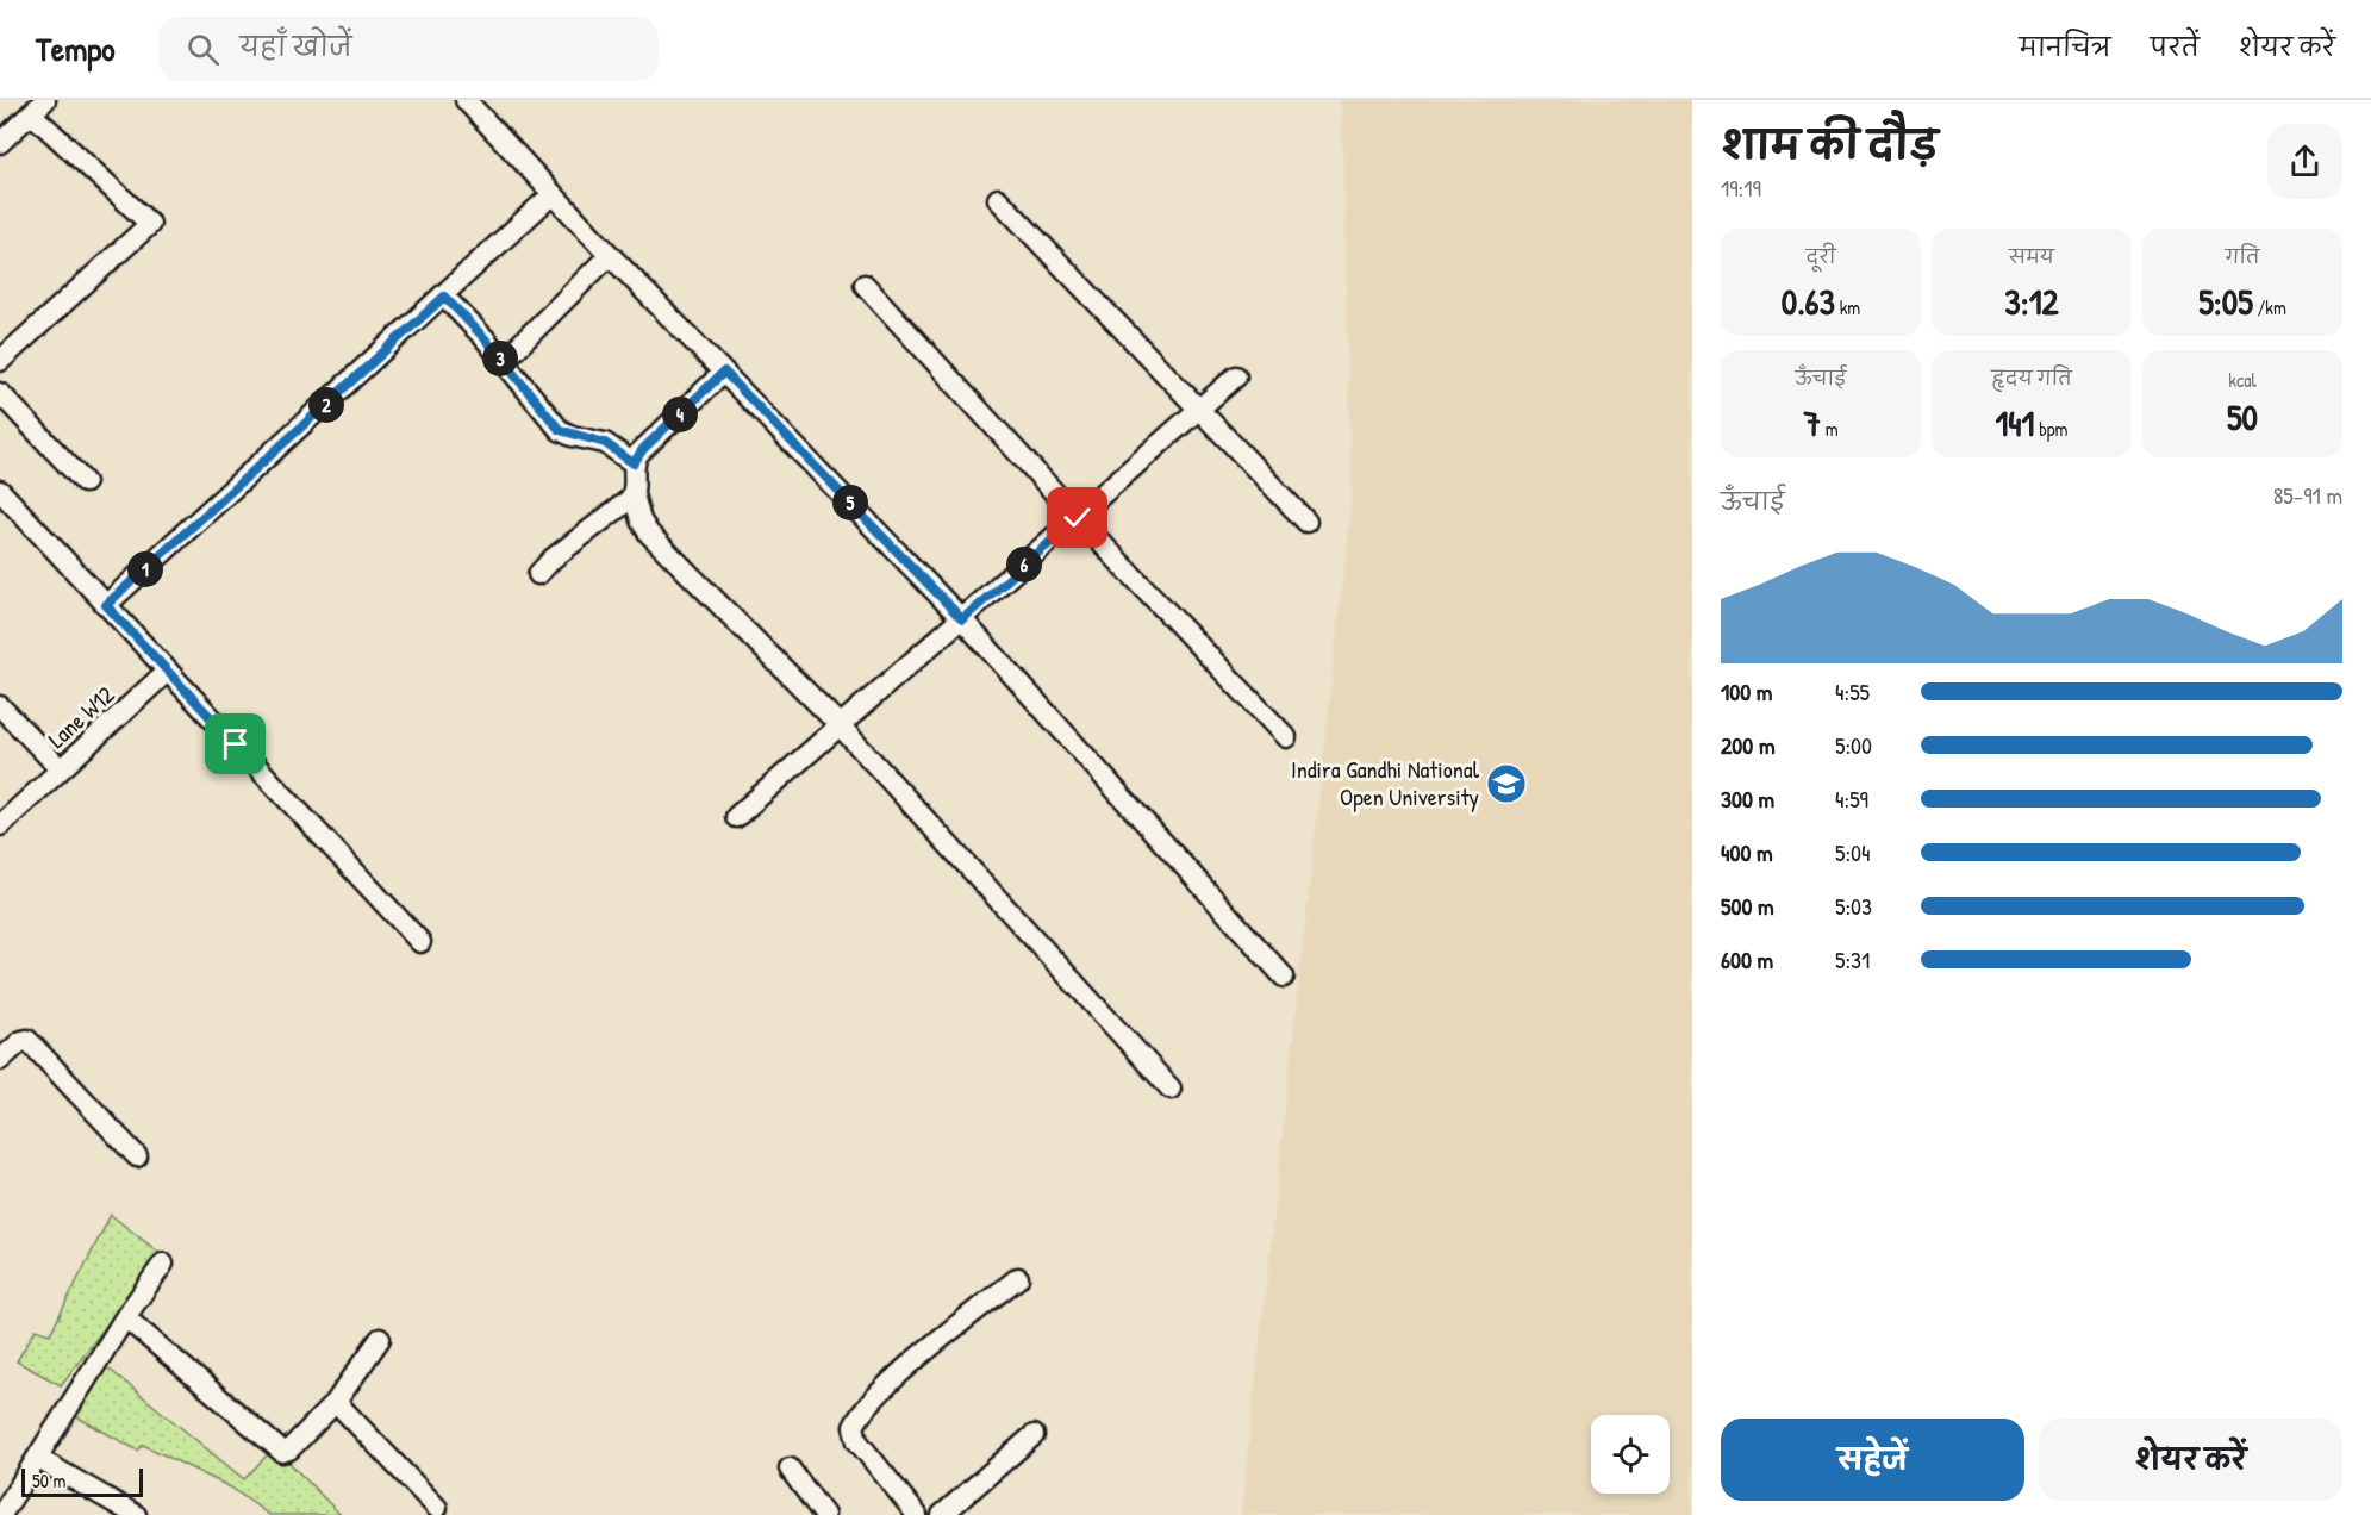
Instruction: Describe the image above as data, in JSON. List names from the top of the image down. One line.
{"streets":{"street":["Lane W12"]},"places":{"school or university":["Indira Gandhi National Open University"]},"scale_bar":"50 m","page":{"header":"Tempo","search":"यहाँ खोजें","nav":["मानचित्र","परतें","शेयर करें"],"heading":["शाम की दौड़","19:19"],"stats":[["दूरी","0.63 km"],["समय","3:12"],["गति","5:05 /km"],["ऊँचाई","7 m"],["हृदय गति","141 bpm"],["kcal","50"]],"pins":["3","2","4","5","6","1"],"chart":["ऊँचाई","85–91 m"],"list":[{"name":"100 m","note":"4:55"},{"name":"200 m","note":"5:00"},{"name":"300 m","note":"4:59"},{"name":"400 m","note":"5:04"},{"name":"500 m","note":"5:03"},{"name":"600 m","note":"5:31"}],"buttons":["सहेजें","शेयर करें"],"scale":"50 m"}}
